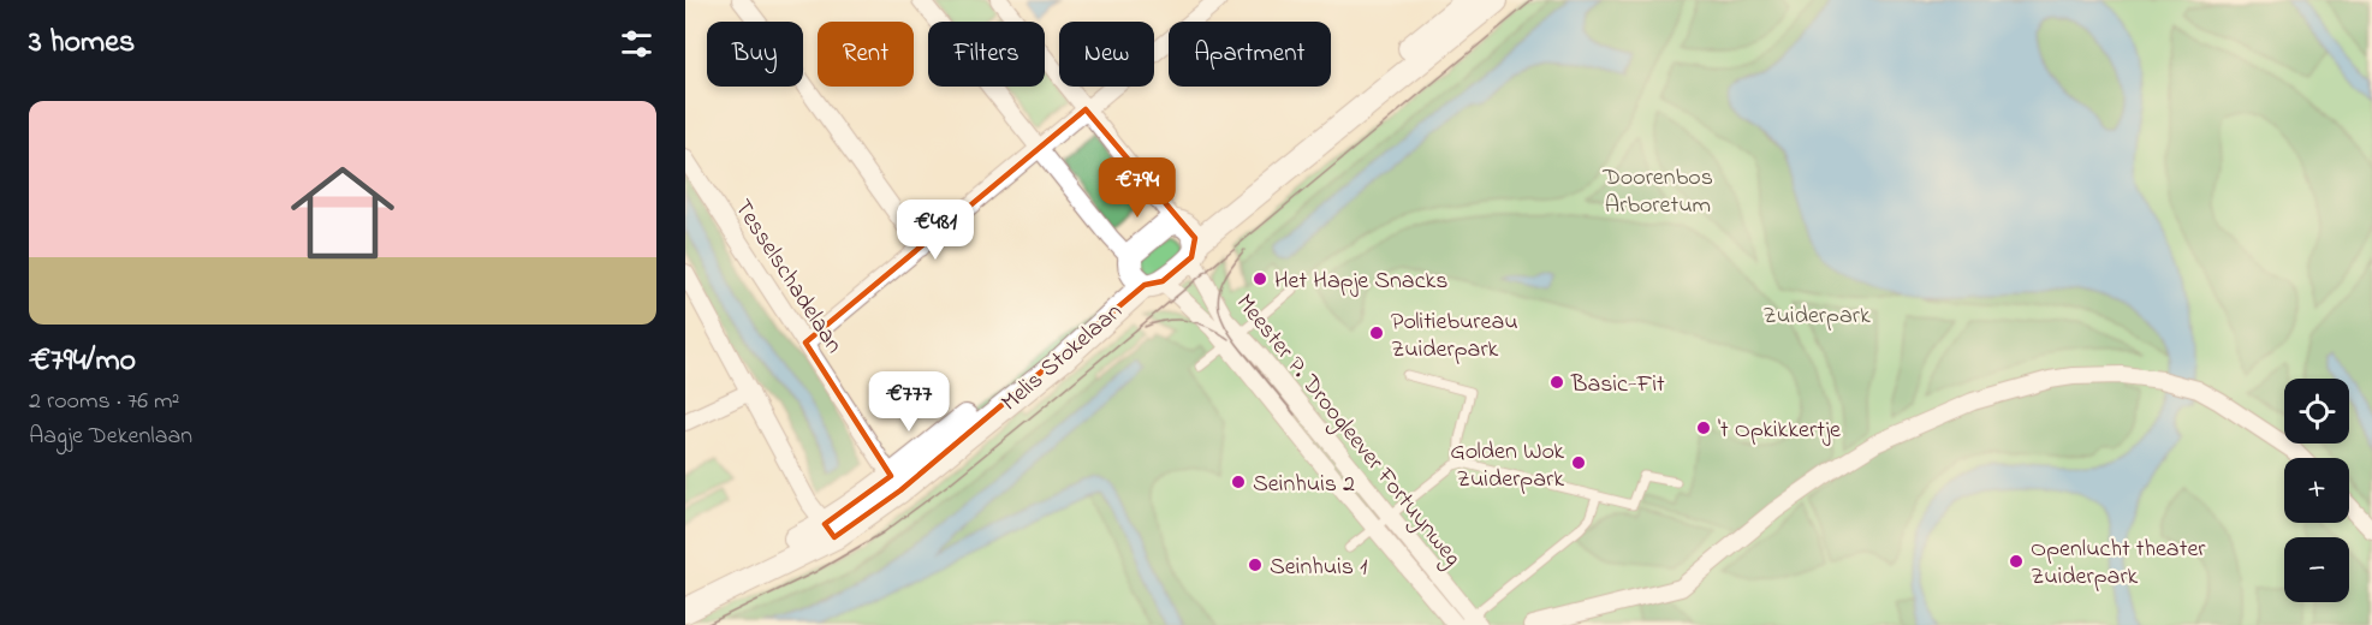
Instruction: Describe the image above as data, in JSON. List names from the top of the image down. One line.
{"streets":{"street":["Tesselschadelaan","Melis Stokelaan","Meester P. Droogleever Fortuynweg"]},"crossings":[["Tesselschadelaan","Melis Stokelaan"],["Melis Stokelaan","Meester P. Droogleever Fortuynweg"]],"parks":["Doorenbos Arboretum","Zuiderpark"],"places":["Het Hapje Snacks","Politiebureau Zuiderpark","Basic-Fit","'t Opkikkertje","Golden Wok Zuiderpark","Seinhuis 2","Openlucht theater Zuiderpark","Seinhuis 1"],"page":{"heading":"3 homes","chip":["Buy","Rent","Filters","New","Apartment"],"list":[{"name":"€794/mo","note":"2 rooms · 76 m² · Aagje Dekenlaan"}],"price":["€794","€481","€777"],"map_buttons":["+","−"]}}
